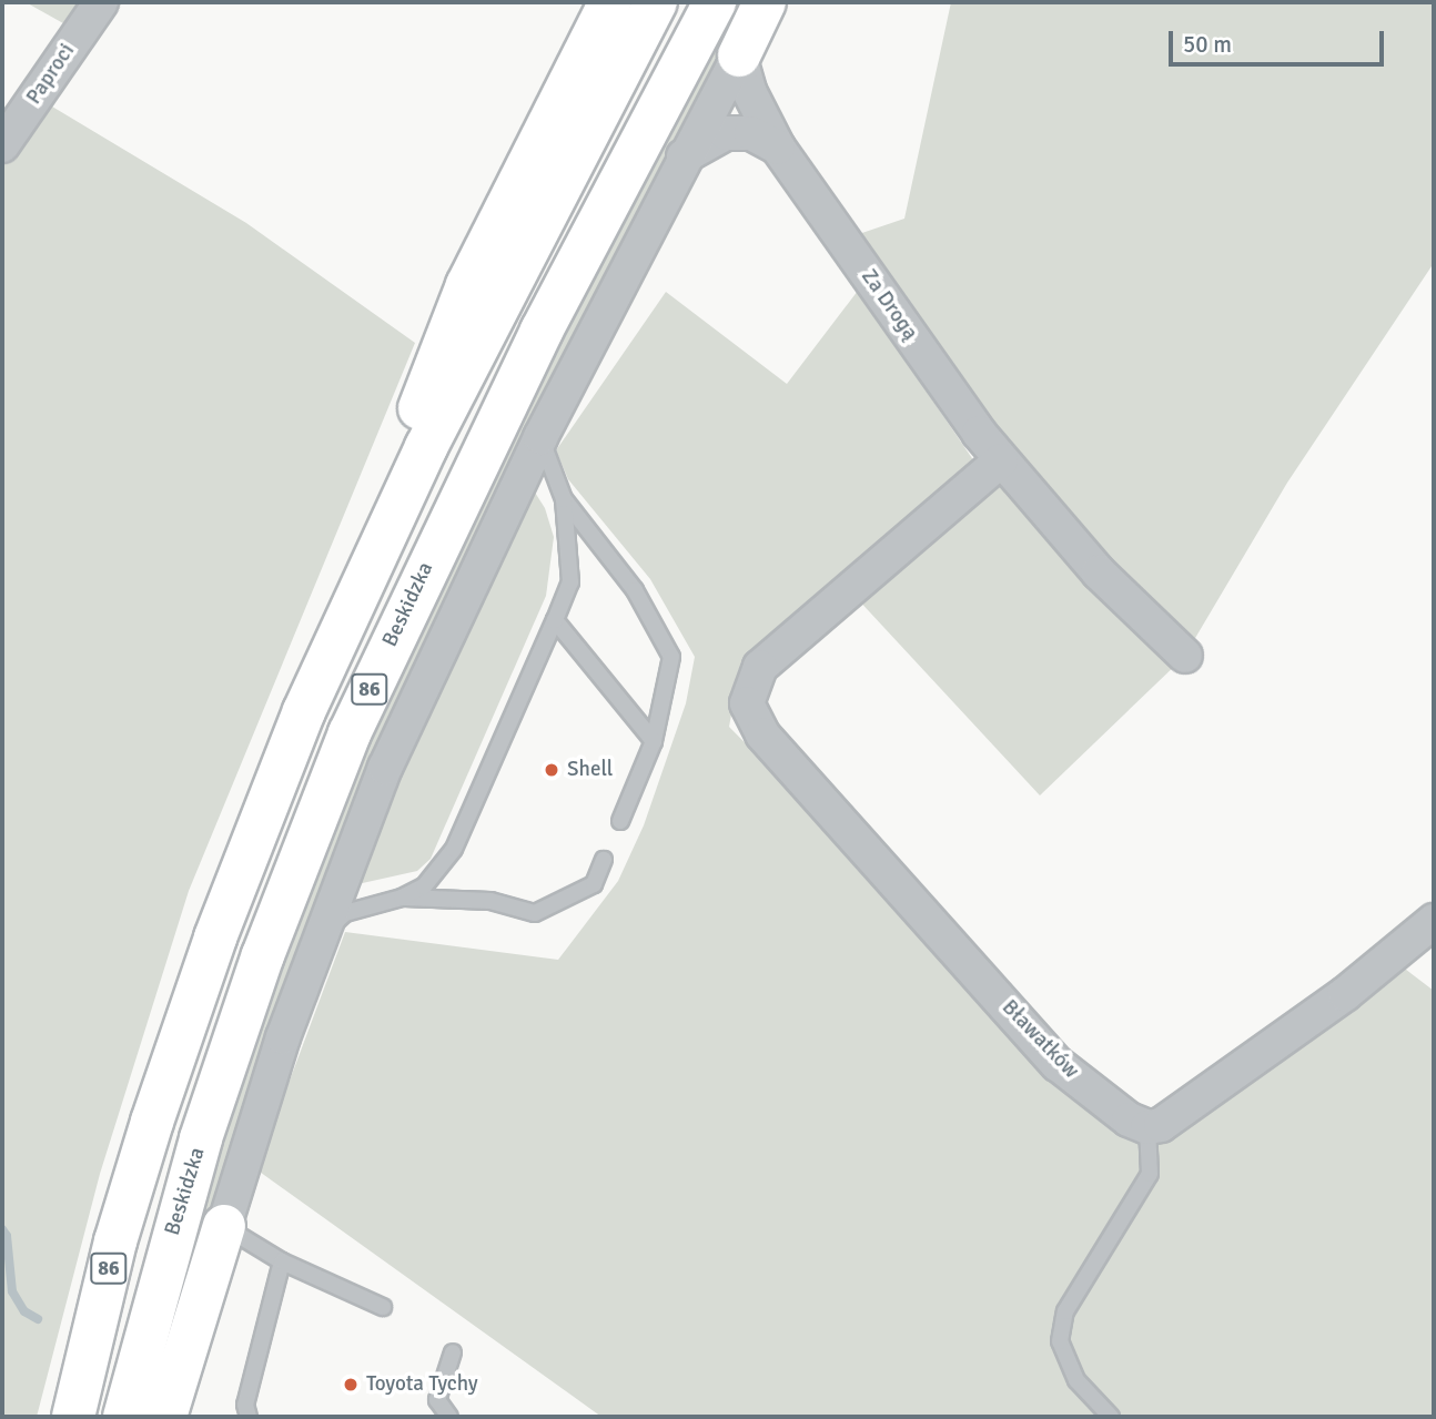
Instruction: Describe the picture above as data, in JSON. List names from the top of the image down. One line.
{"streets":{"main road":["Beskidzka","86"],"street":["Paproci","Za Drogą","Bławatków"]},"crossings":[["Za Drogą","Bławatków"]],"places":["Shell","Toyota Tychy"],"scale_bar":"50 m"}
